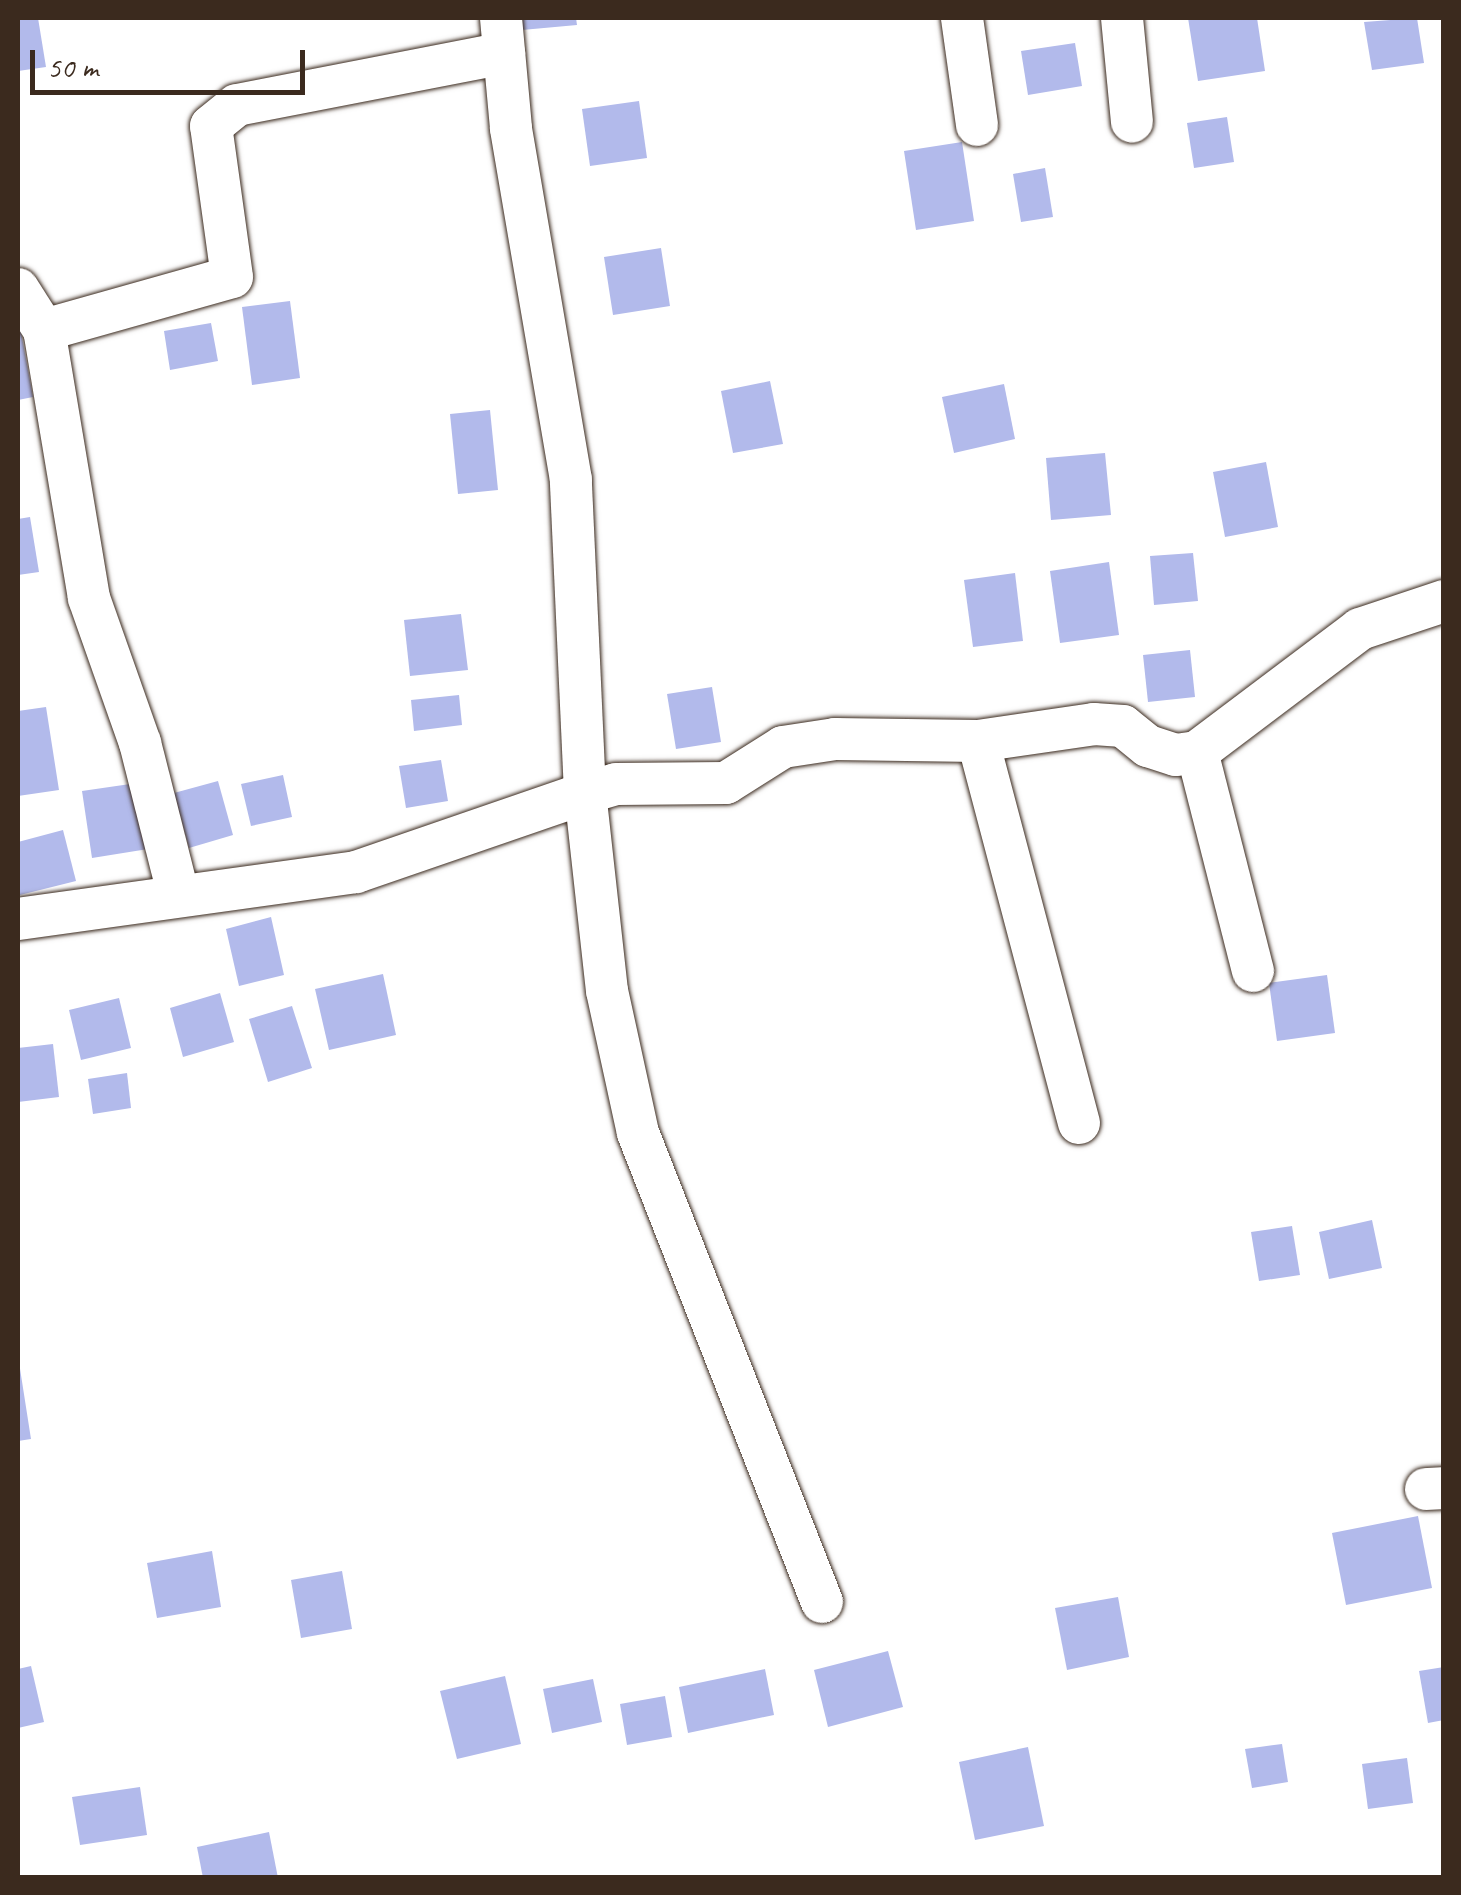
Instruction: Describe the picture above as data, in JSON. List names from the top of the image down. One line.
{"scale_bar":"50 m"}
